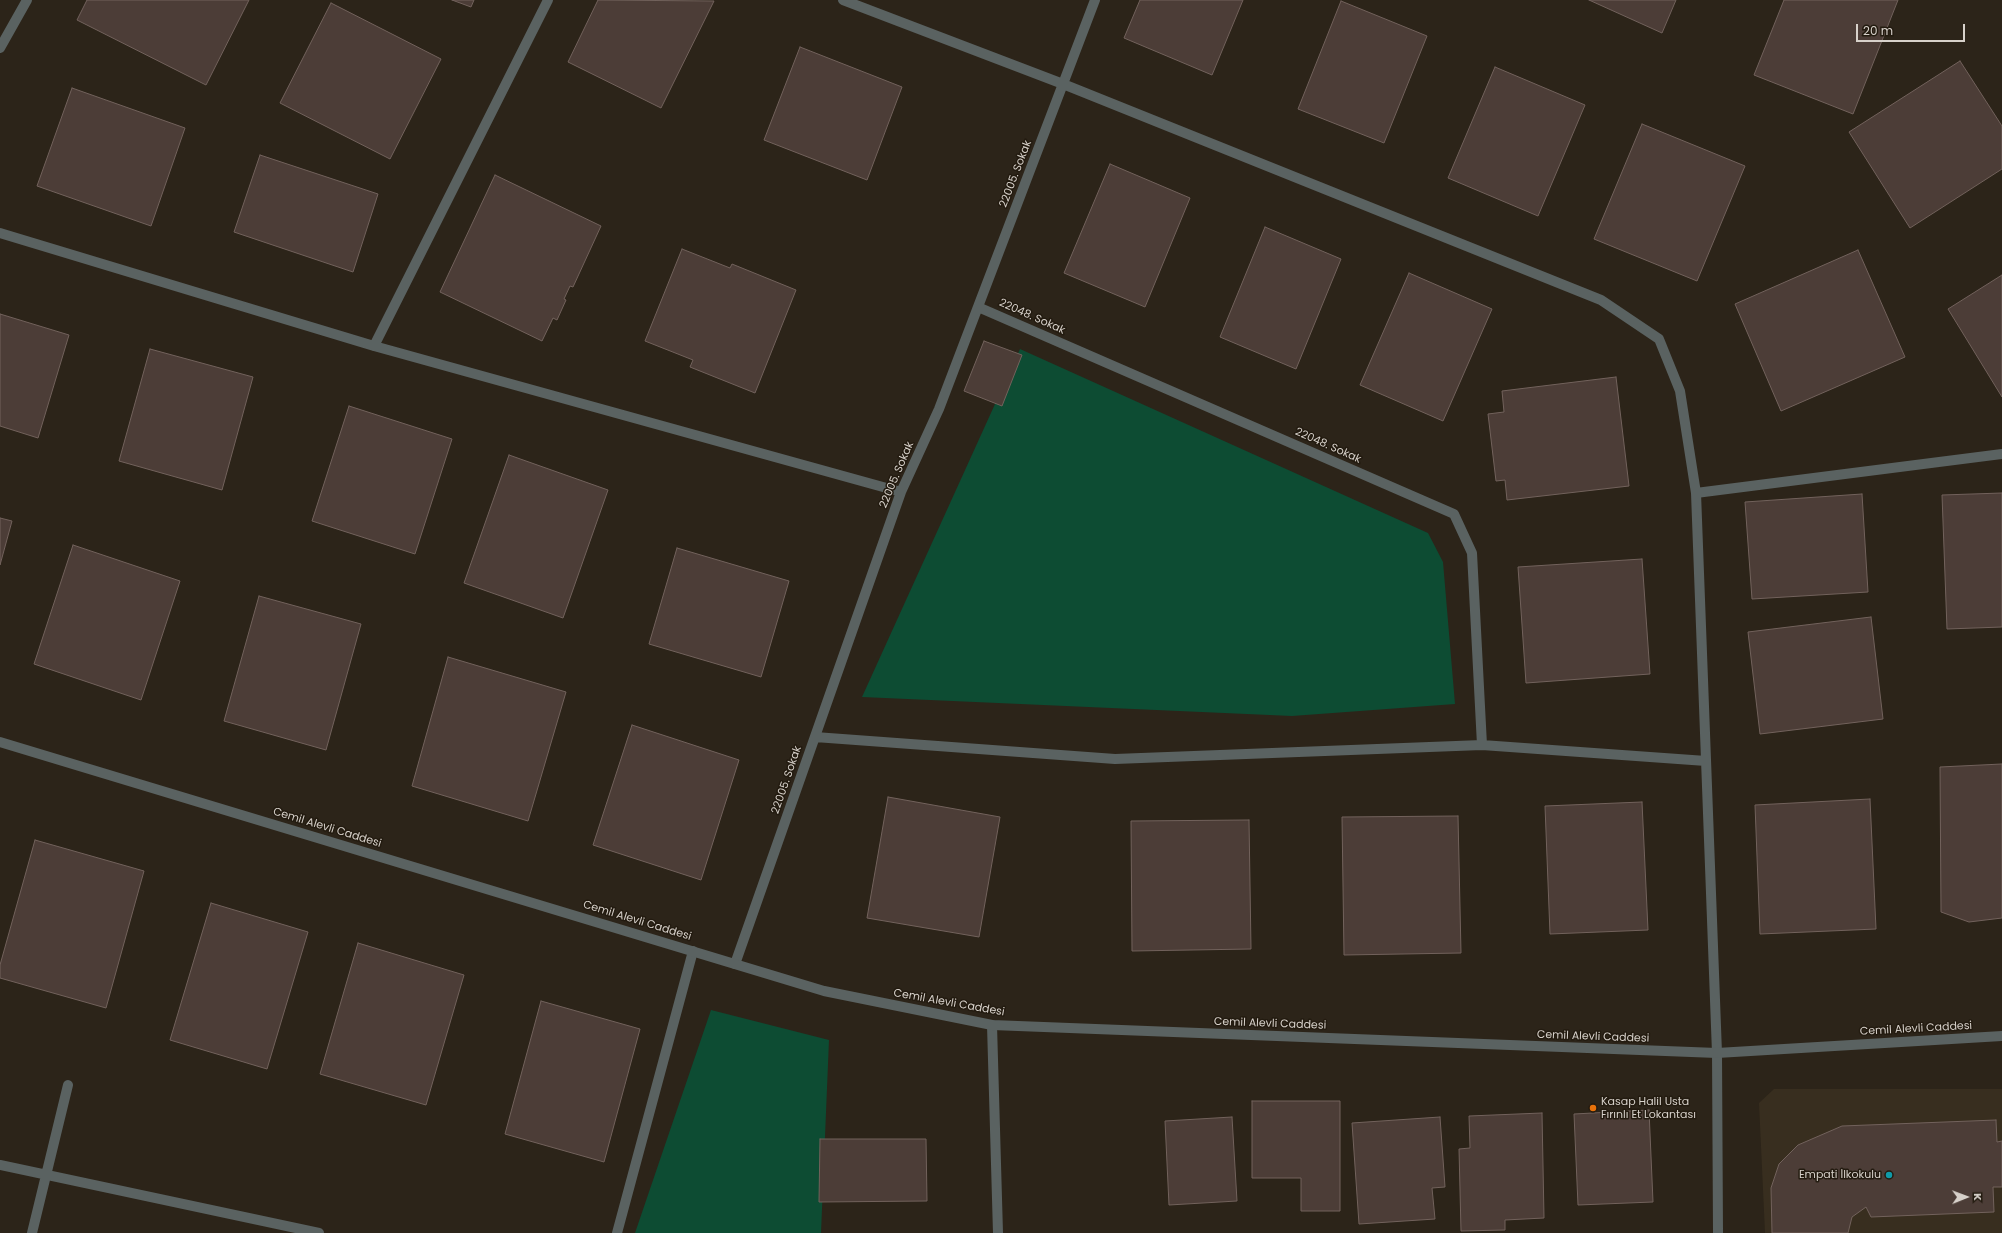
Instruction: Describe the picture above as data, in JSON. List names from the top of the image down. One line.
{"streets":{"street":["22005. Sokak","22048. Sokak","Cemil Alevli Caddesi"]},"crossings":[["22005. Sokak","22048. Sokak"],["22005. Sokak","Cemil Alevli Caddesi"]],"places":["Kasap Halil Usta Fırınlı Et Lokantası","Empati İlkokulu"],"scale_bar":"20 m","north":"right"}
